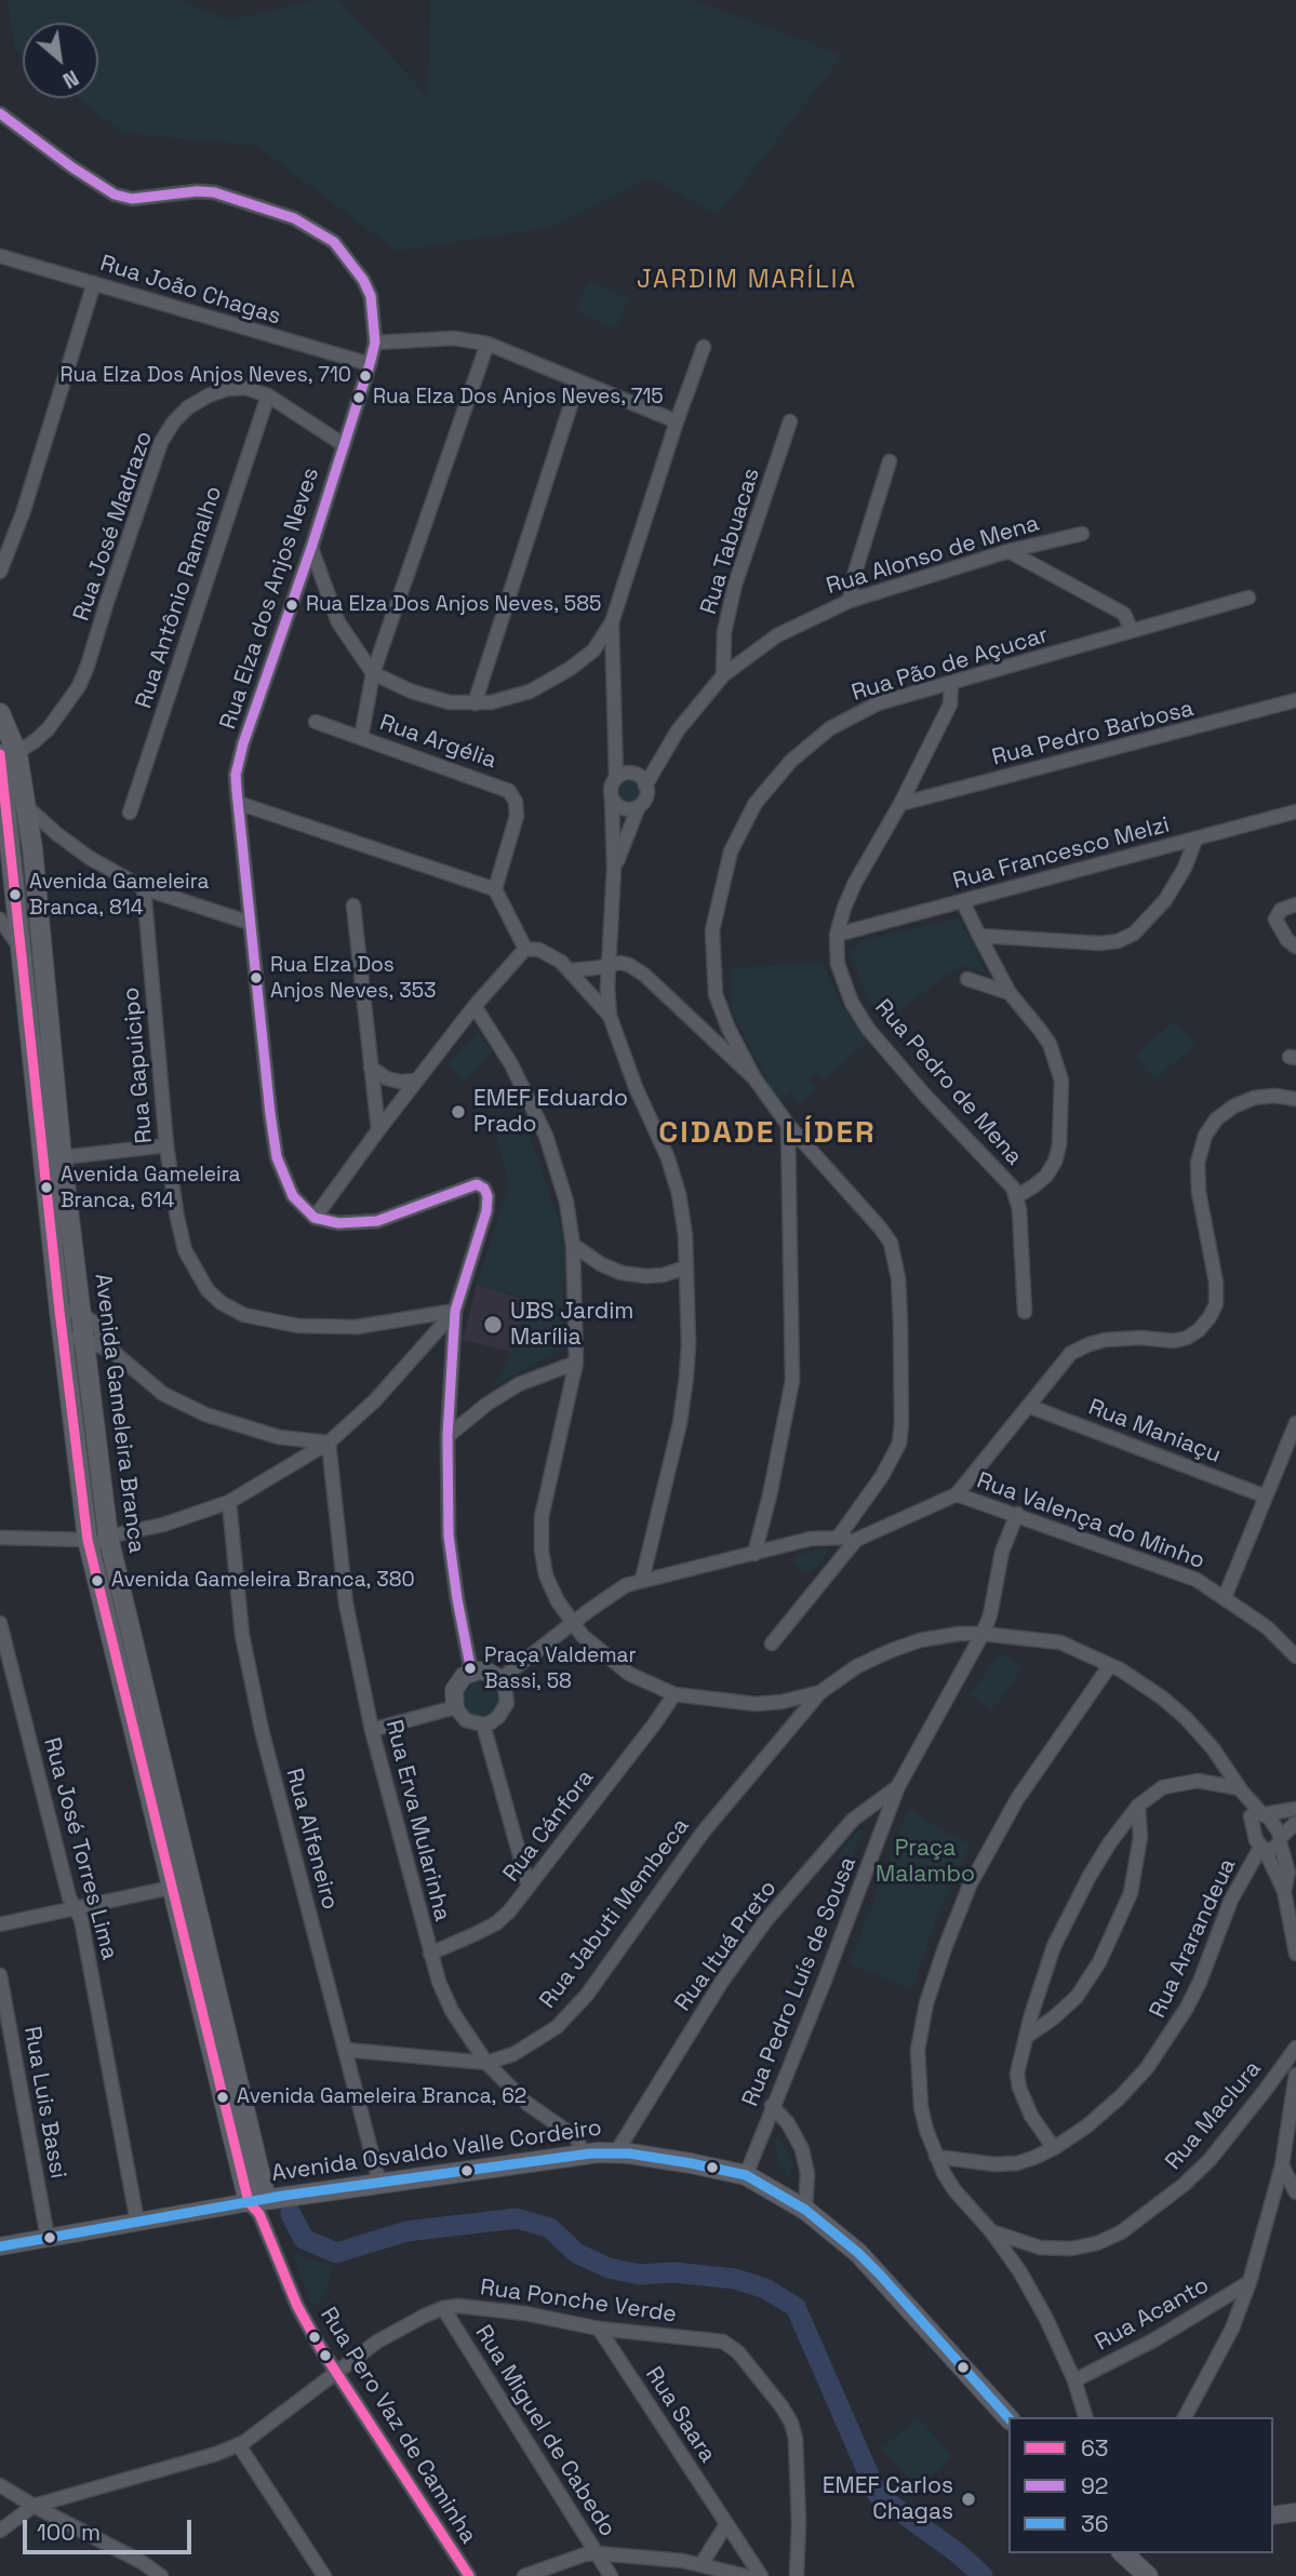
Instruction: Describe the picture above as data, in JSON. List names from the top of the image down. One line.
{"streets":{"main road":["Avenida Gameleira Branca","Avenida Osvaldo Valle Cordeiro"],"street":["Rua João Chagas","Rua José Madrazo","Rua Tabuacas","Rua Alonso de Mena","Rua Antônio Ramalho","Rua Elza dos Anjos Neves","Rua Pão de Açucar","Rua Pedro Barbosa","Rua Argélia","Rua Francesco Melzi","Rua Gapuicipo","Rua Pedro de Mena","Rua Maniaçu","Rua Valença do Minho","Rua Erva Mularinha","Rua Cánfora","Rua Alfeneiro","Rua José Torres Lima","Rua Jabuti Membeca","Rua Ararandeua","Rua Ituá Preto","Rua Pedro Luís de Sousa","Rua Luis Bassi","Rua Maclura","Rua Ponche Verde","Rua Acanto","Rua Saara","Rua Pero Vaz de Caminha","Rua Miguel de Cabedo"]},"crossings":[["Rua João Chagas","Rua Elza dos Anjos Neves"],["Rua José Madrazo","Rua Antônio Ramalho"],["Rua José Madrazo","Rua Elza dos Anjos Neves"],["Rua José Madrazo","Avenida Gameleira Branca"],["Rua Tabuacas","Rua Alonso de Mena"],["Rua Pão de Açucar","Rua Pedro de Mena"],["Rua Pedro Barbosa","Rua Pedro de Mena"],["Rua Francesco Melzi","Rua Pedro de Mena"],["Avenida Gameleira Branca","Avenida Osvaldo Valle Cordeiro"],["Avenida Gameleira Branca","Rua Pero Vaz de Caminha"],["Rua Valença do Minho","Rua Pedro Luís de Sousa"],["Rua Erva Mularinha","Rua Cánfora"],["Rua Erva Mularinha","Rua Jabuti Membeca"],["Rua Erva Mularinha","Avenida Osvaldo Valle Cordeiro"],["Rua Alfeneiro","Rua Jabuti Membeca"],["Rua Alfeneiro","Avenida Osvaldo Valle Cordeiro"],["Rua José Torres Lima","Avenida Osvaldo Valle Cordeiro"],["Rua Ituá Preto","Rua Pedro Luís de Sousa"],["Rua Ituá Preto","Avenida Osvaldo Valle Cordeiro"],["Rua Pedro Luís de Sousa","Avenida Osvaldo Valle Cordeiro"],["Rua Luis Bassi","Avenida Osvaldo Valle Cordeiro"],["Avenida Osvaldo Valle Cordeiro","Rua Pero Vaz de Caminha"],["Rua Ponche Verde","Rua Saara"],["Rua Ponche Verde","Rua Pero Vaz de Caminha"],["Rua Ponche Verde","Rua Miguel de Cabedo"]],"districts":["JARDIM MARÍLIA","CIDADE LÍDER"],"parks":["Praça Malambo"],"places":["Rua Elza Dos Anjos Neves, 710","Rua Elza Dos Anjos Neves, 715","Rua Elza Dos Anjos Neves, 585","Avenida Gameleira Branca, 814","Rua Elza Dos Anjos Neves, 353","EMEF Eduardo Prado","Avenida Gameleira Branca, 614","UBS Jardim Marília","Avenida Gameleira Branca, 380","Praça Valdemar Bassi, 58","Avenida Gameleira Branca, 62","EMEF Carlos Chagas"],"lines":["transit line 92","transit line 63","transit line 36"],"legend":["63","92","36"],"scale_bar":"100 m","north":"bottom right"}
